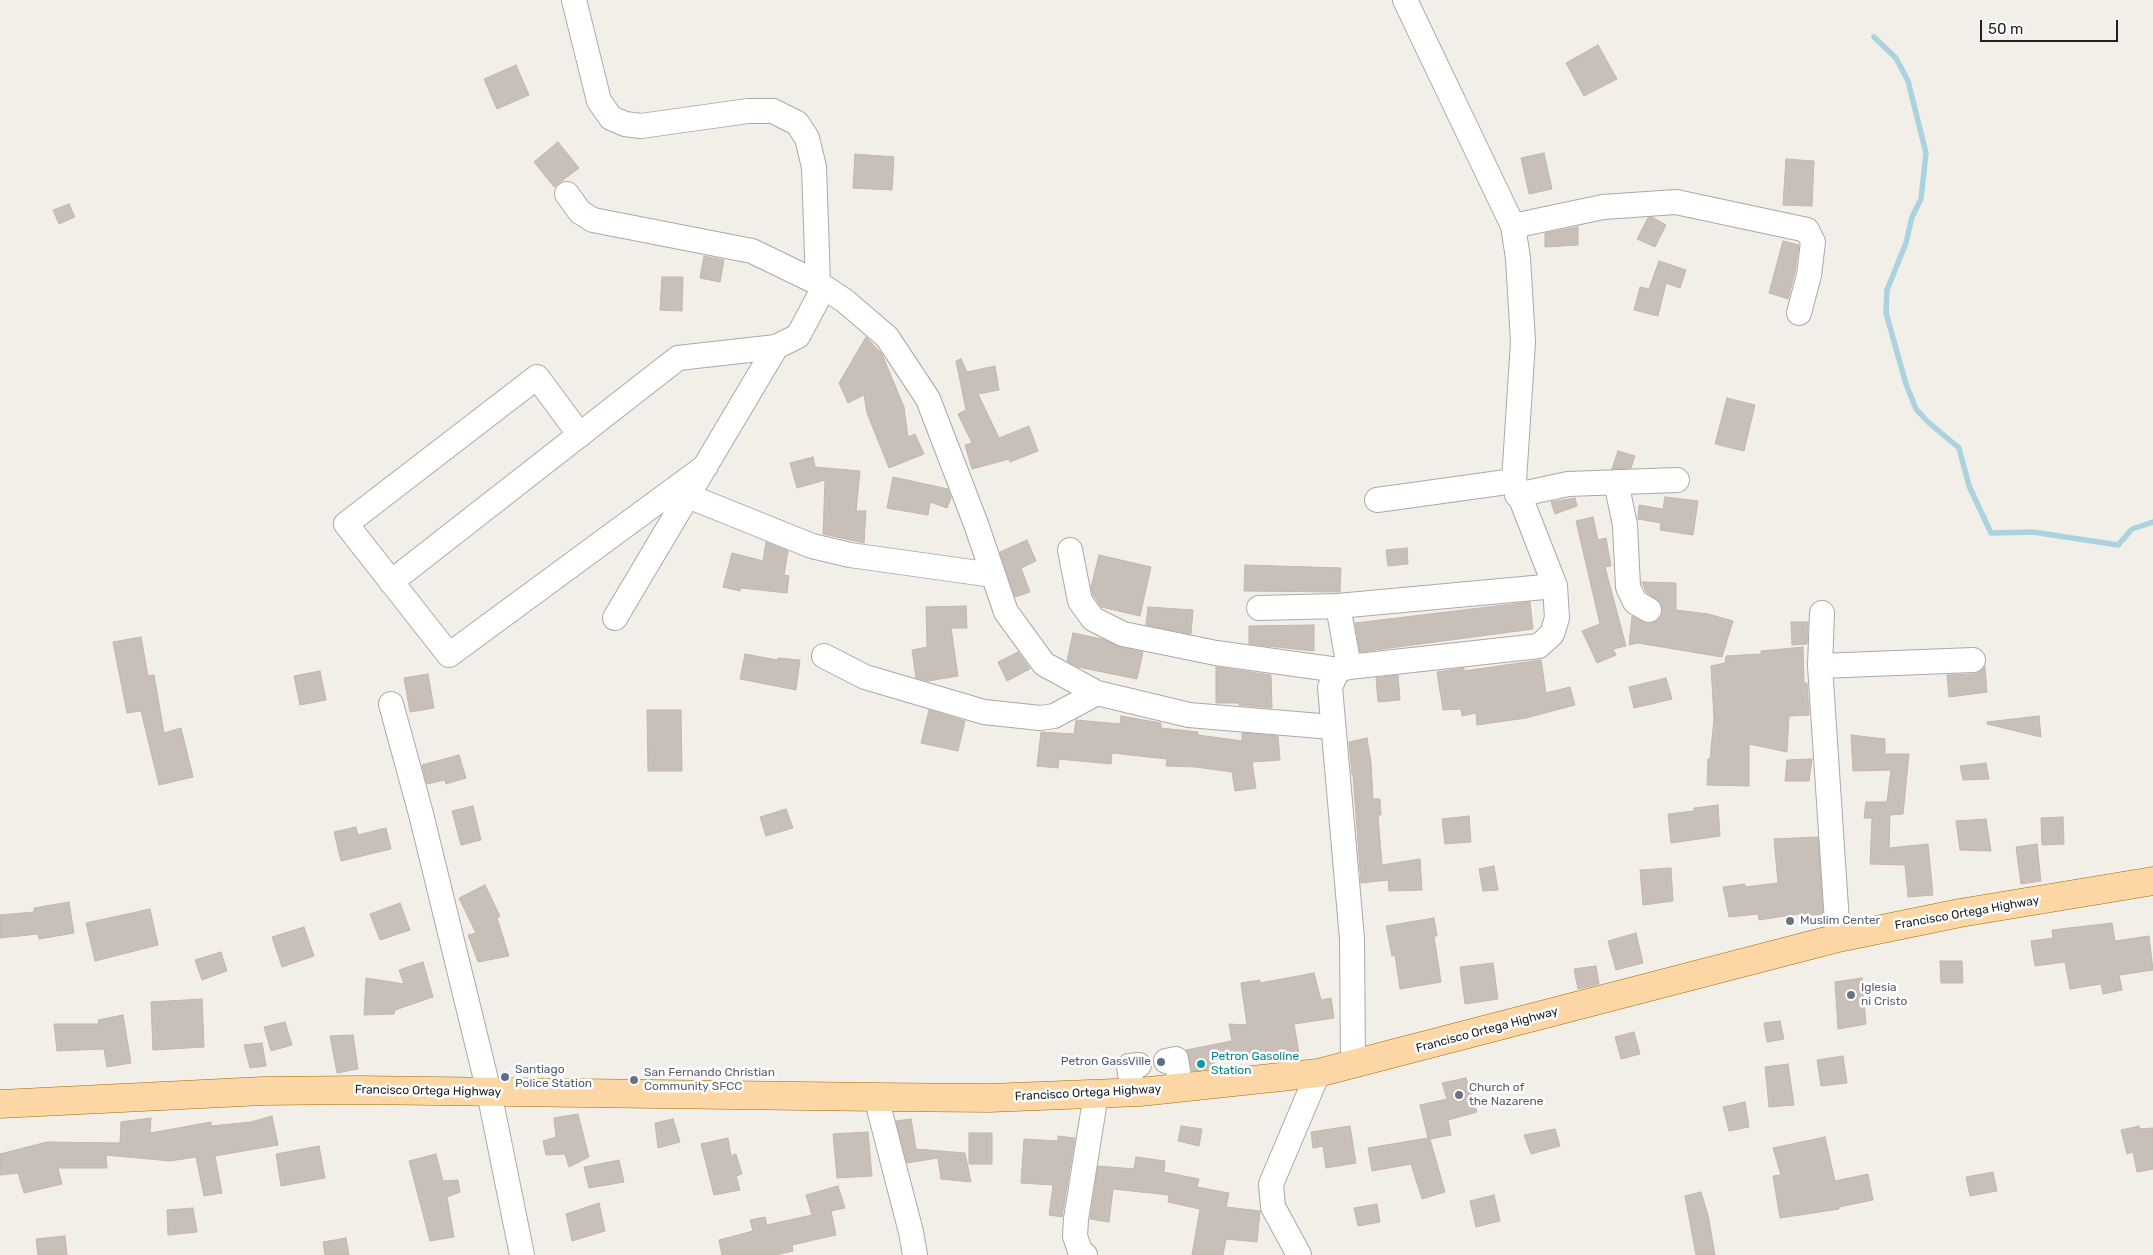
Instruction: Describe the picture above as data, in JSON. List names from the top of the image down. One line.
{"streets":{"main road":["Francisco Ortega Highway"]},"places":["Muslim Center","Iglesia ni Cristo","Petron GassVille","Petron Gasoline Station","Santiago Police Station","San Fernando Christian Community SFCC","Church of the Nazarene"],"scale_bar":"50 m"}
